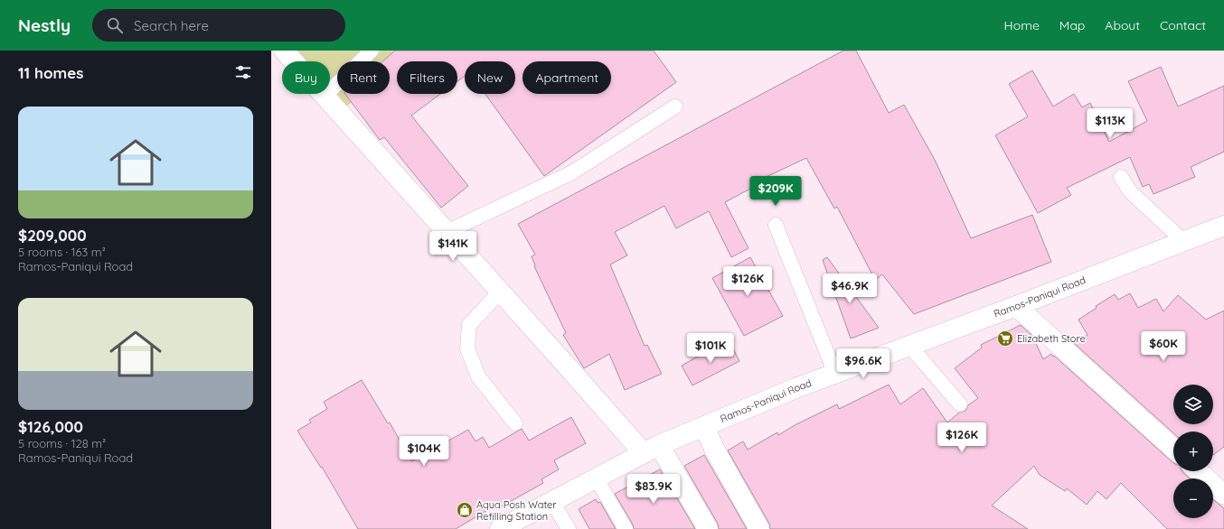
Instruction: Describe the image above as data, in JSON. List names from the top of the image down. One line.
{"streets":{"street":["Ramos-Paniqui Road"]},"places":{"supermarket":["Elizabeth Store"],"shop":["Aqua Posh Water Refilling Station"]},"page":{"header":"Nestly","search":"Search here","nav":["Home","Map","About","Contact"],"heading":"11 homes","chip":["Buy","Rent","Filters","New","Apartment"],"list":[{"name":"$209,000","note":"5 rooms · 163 m² · Ramos-Paniqui Road"},{"name":"$126,000","note":"5 rooms · 128 m² · Ramos-Paniqui Road"}],"price":["$113K","$209K","$141K","$126K","$46.9K","$60K","$101K","$96.6K","$126K","$104K","$83.9K"],"map_buttons":["+","−"]}}
